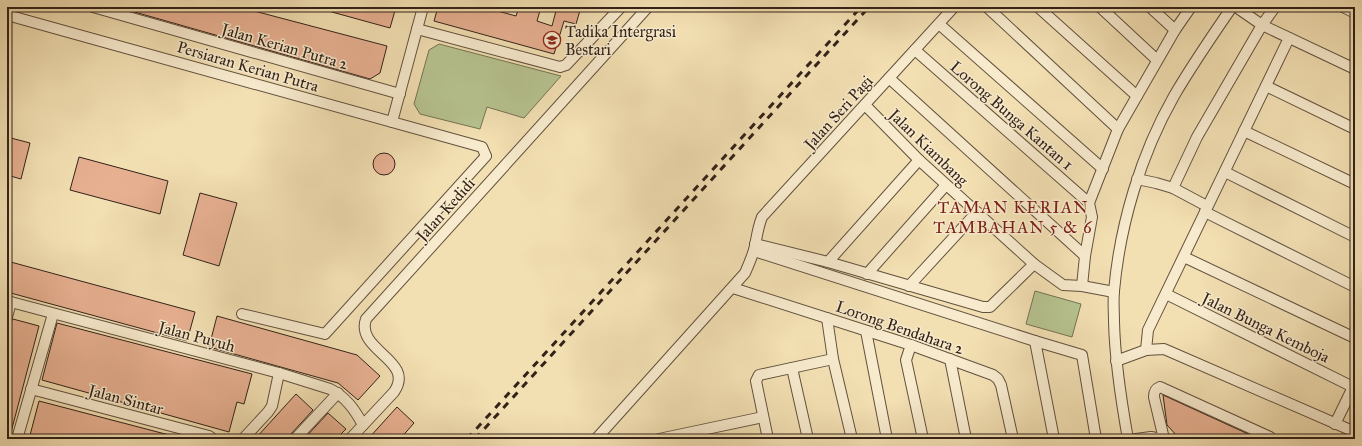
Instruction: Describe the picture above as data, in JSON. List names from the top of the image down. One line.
{"streets":{"street":["Jalan Kerian Putra 2","Persiaran Kerian Putra","Jalan Seri Pagi","Lorong Bunga Kantan 1","Jalan Kiambang","Jalan Kedidi","Lorong Bendahara 2","Jalan Bunga Kemboja","Jalan Puyuh","Jalan Sintar"]},"crossings":[["Jalan Seri Pagi","Lorong Bunga Kantan 1"],["Jalan Seri Pagi","Jalan Kiambang"],["Jalan Seri Pagi","Lorong Bendahara 2"],["Jalan Kedidi","Jalan Puyuh"]],"districts":["TAMAN KERIAN TAMBAHAN 5 & 6"],"places":{"school or university":["Tadika Intergrasi Bestari"]}}
